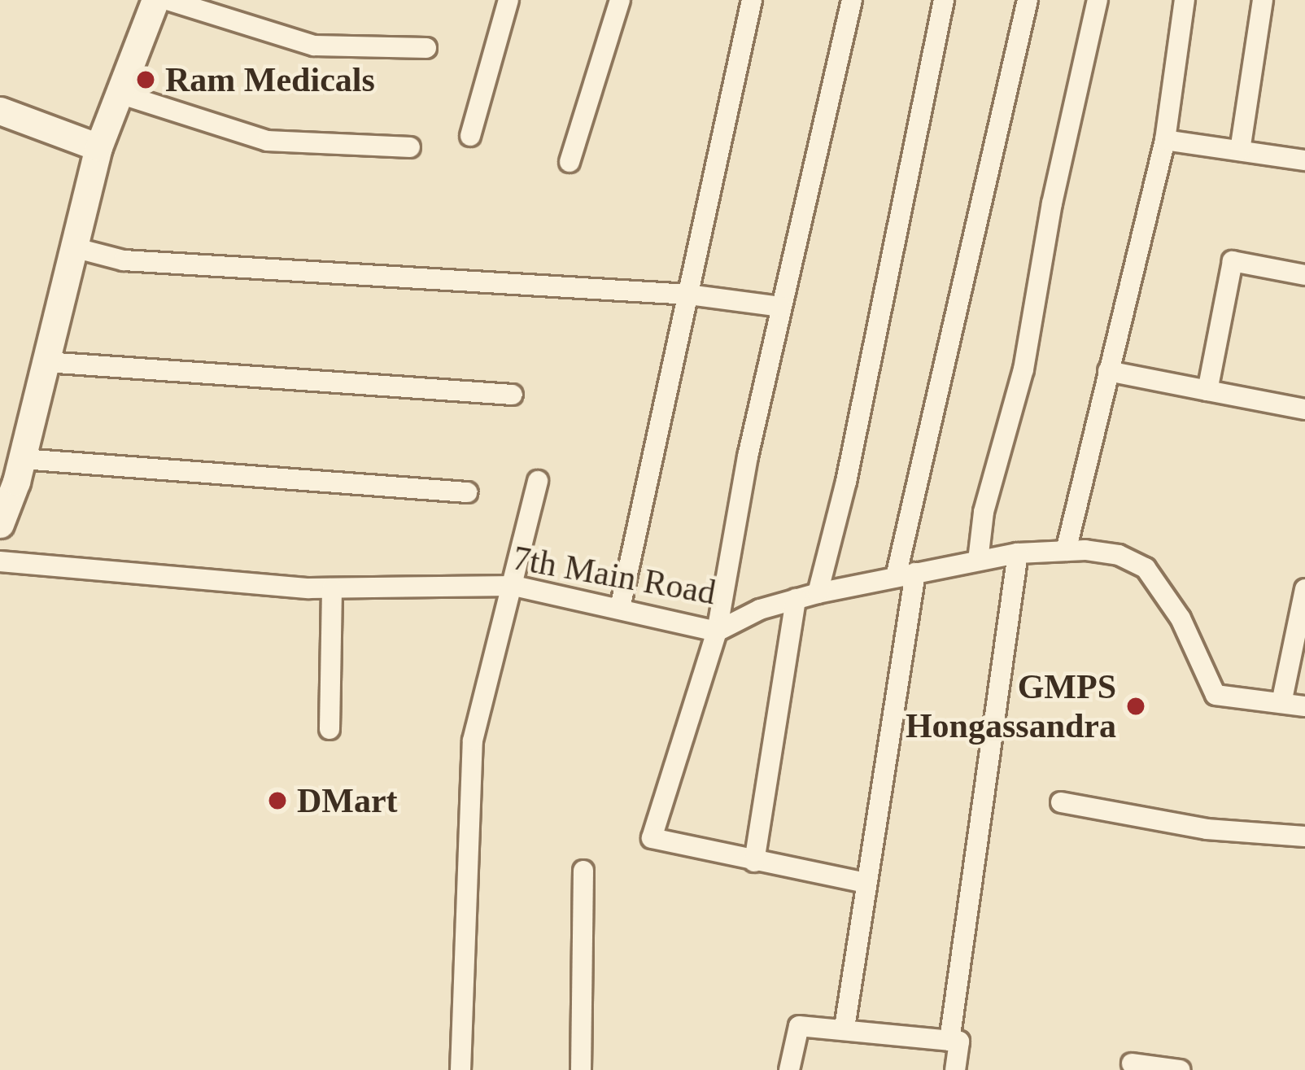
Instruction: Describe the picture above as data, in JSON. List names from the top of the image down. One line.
{"streets":{"street":["7th Main Road"]},"places":["Ram Medicals","GMPS Hongassandra","DMart"]}
